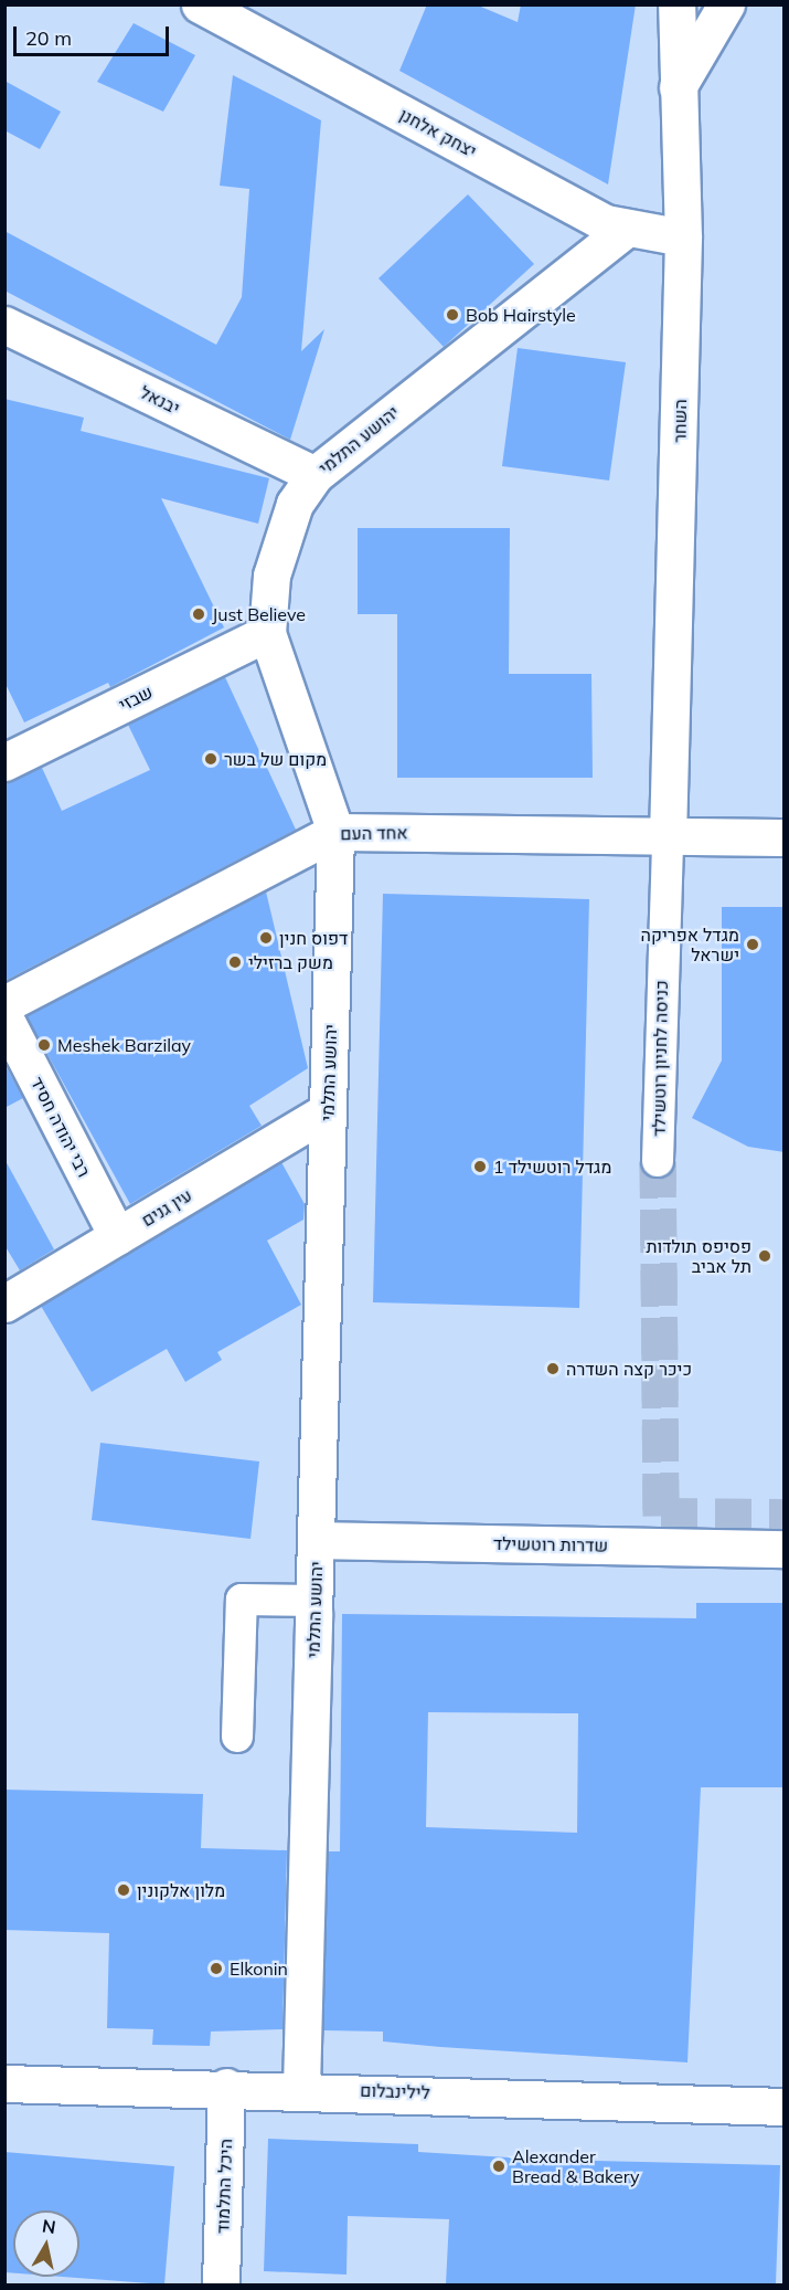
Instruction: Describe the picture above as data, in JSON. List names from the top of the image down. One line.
{"streets":{"street":["יצחק אלחנן","יבנאל","השחר","יהושע התלמי","שבזי","אחד העם","רבי יהודה חסיד","עין גנים","שדרות רוטשילד","לילינבלום","היכל התלמוד"],"lane":["כניסה לחניון רוטשילד"]},"crossings":[["יצחק אלחנן","השחר"],["יצחק אלחנן","יהושע התלמי"],["יבנאל","יהושע התלמי"],["השחר","אחד העם"],["השחר","כניסה לחניון רוטשילד"],["יהושע התלמי","שבזי"],["יהושע התלמי","אחד העם"],["יהושע התלמי","עין גנים"],["יהושע התלמי","שדרות רוטשילד"],["יהושע התלמי","לילינבלום"],["אחד העם","כניסה לחניון רוטשילד"],["רבי יהודה חסיד","עין גנים"],["לילינבלום","היכל התלמוד"]],"places":["Bob Hairstyle","Just Believe","מקום של בשר","דפוס חנין","מגדל אפריקה ישראל","משק ברזילי","Meshek Barzilay","מגדל רוטשילד 1","פסיפס תולדות תל אביב","כיכר קצה השדרה","מלון אלקונין","Elkonin","Alexander Bread & Bakery"],"scale_bar":"20 m","north":"top"}
